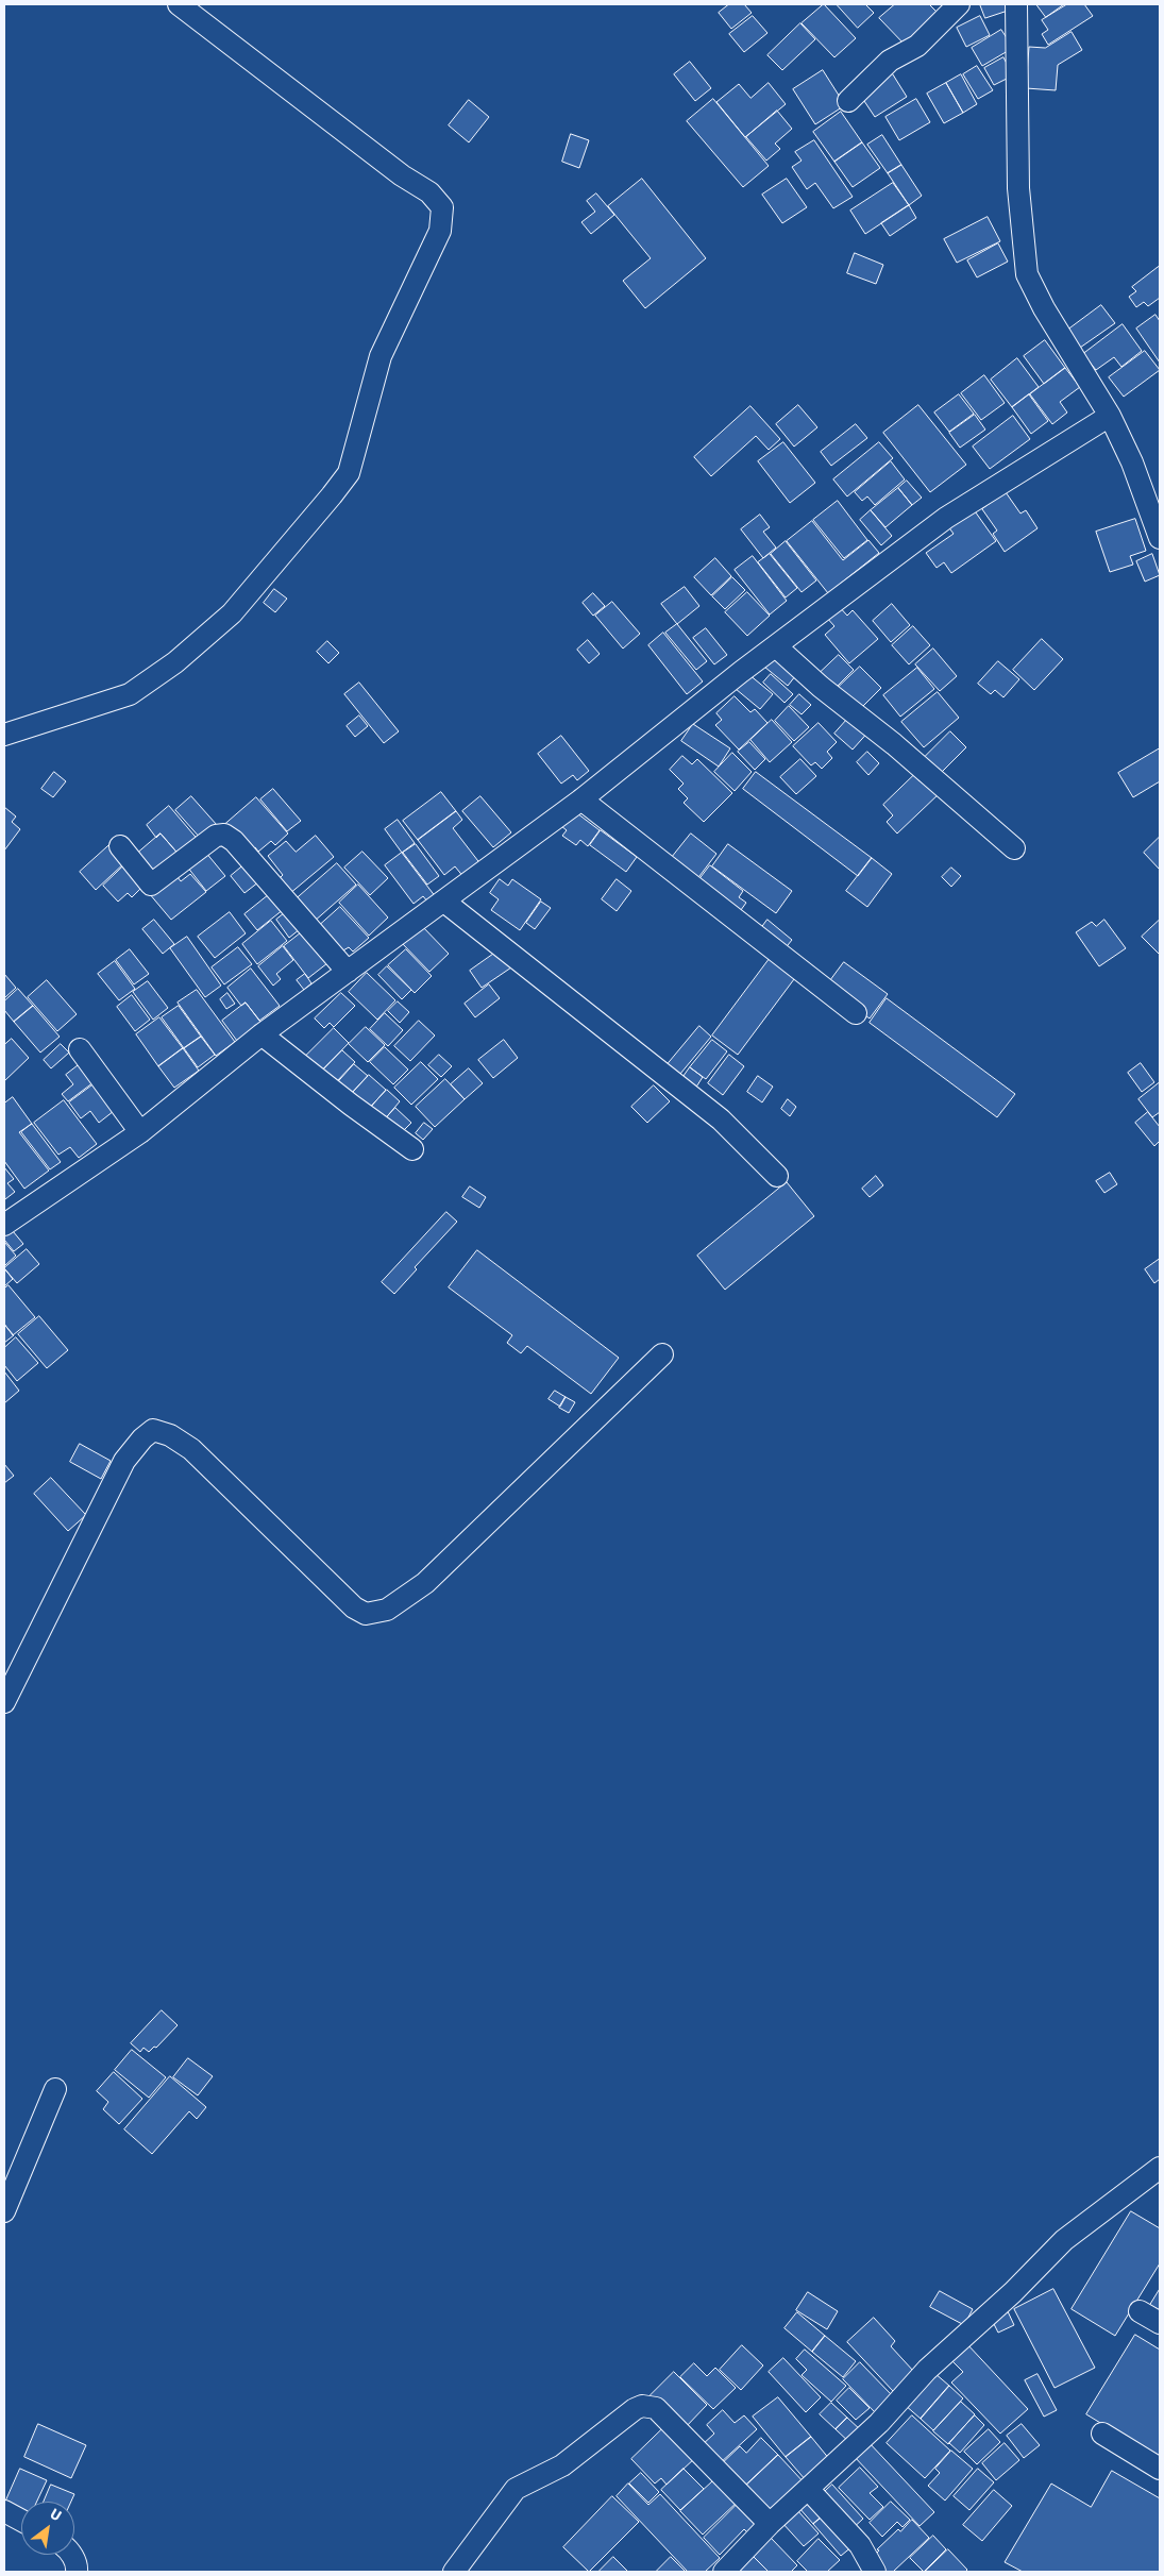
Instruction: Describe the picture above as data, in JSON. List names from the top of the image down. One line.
{"north":"top right"}
